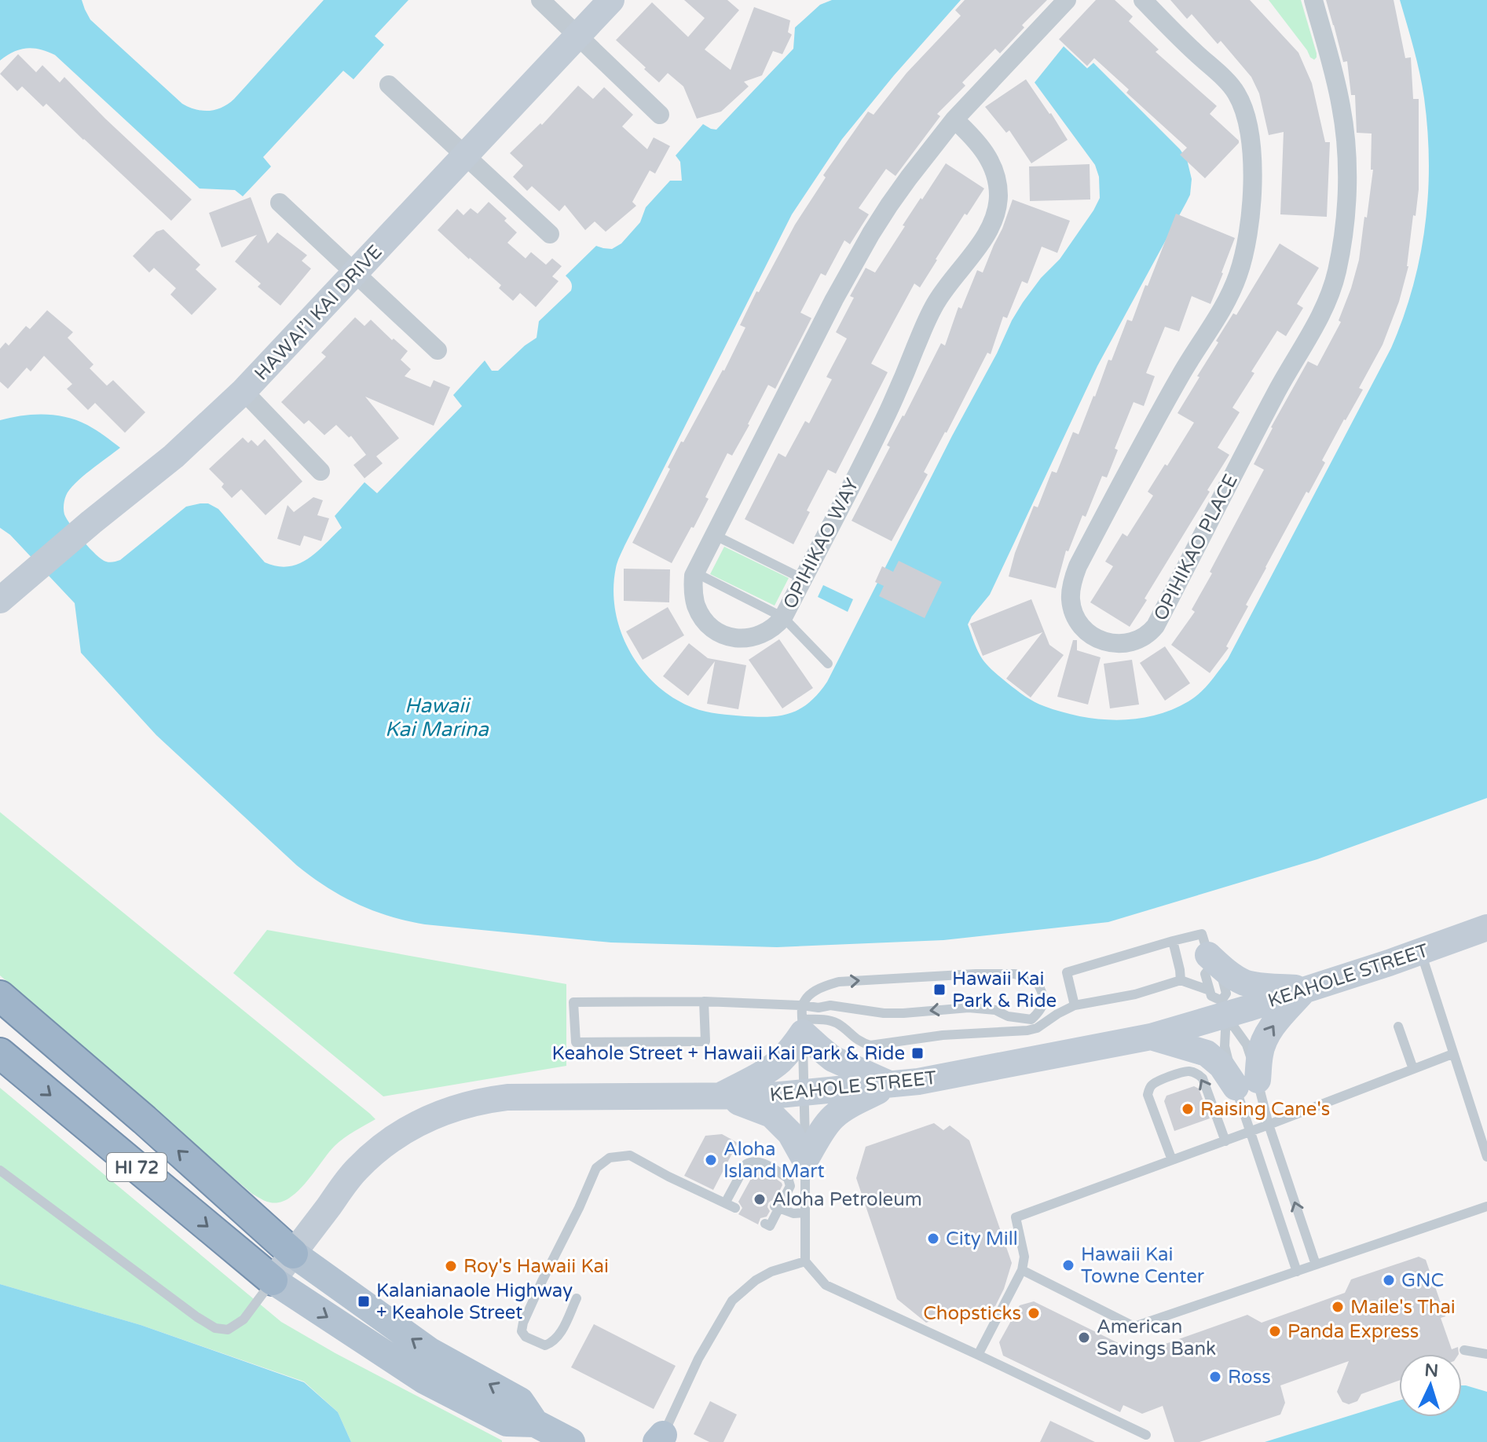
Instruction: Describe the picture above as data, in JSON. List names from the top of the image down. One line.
{"streets":{"highway":["HI 72"],"main road":["HAWAI’I KAI DRIVE","KEAHOLE STREET"],"street":["OPIHIKAO WAY","OPIHIKAO PLACE"]},"crossings":[["KEAHOLE STREET","HI 72"]],"water":["Hawaii Kai Marina"],"places":{"transit":["Hawaii Kai Park & Ride","Keahole Street + Hawaii Kai Park & Ride","Kalanianaole Highway + Keahole Street"],"other":["Raising Cane's","Aloha Island Mart","Aloha Petroleum","City Mill","Hawaii Kai Towne Center","Roy's Hawaii Kai","GNC","Maile's Thai","Chopsticks","Panda Express","American Savings Bank","Ross"]},"north":"top"}
